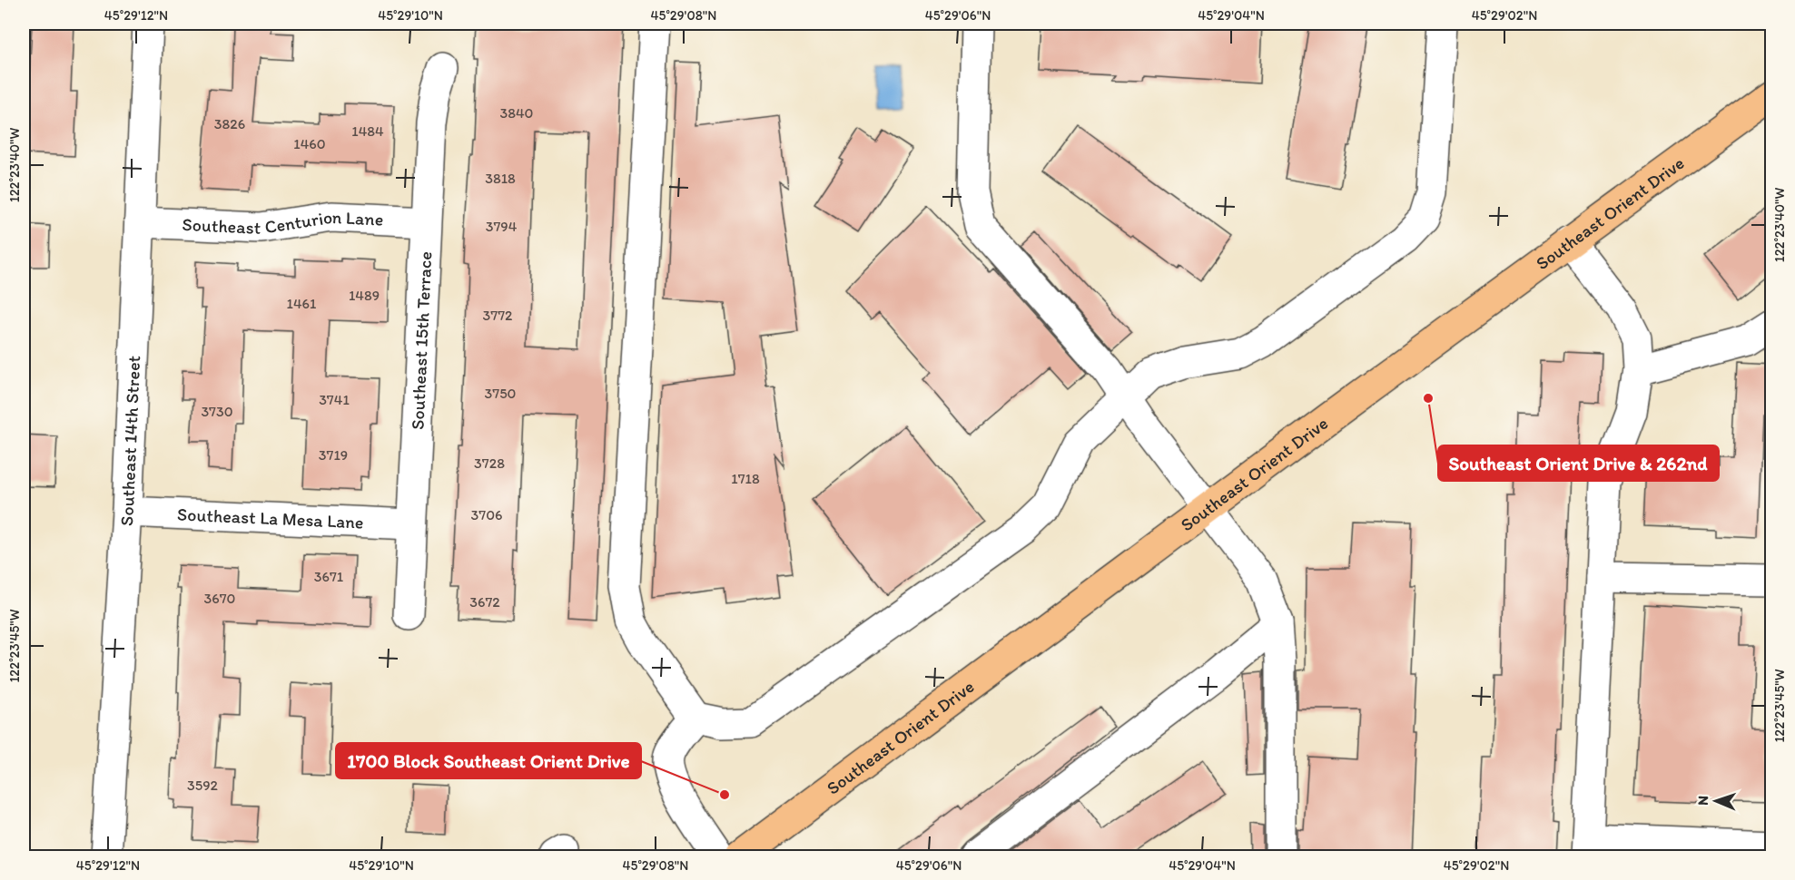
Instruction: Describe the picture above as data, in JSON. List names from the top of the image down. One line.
{"streets":{"main road":["Southeast Orient Drive"],"street":["Southeast Centurion Lane","Southeast 15th Terrace","Southeast 14th Street","Southeast La Mesa Lane"]},"crossings":[["Southeast Centurion Lane","Southeast 15th Terrace"],["Southeast Centurion Lane","Southeast 14th Street"],["Southeast 15th Terrace","Southeast La Mesa Lane"],["Southeast 14th Street","Southeast La Mesa Lane"]],"places":["Southeast Orient Drive & 262nd","1700 Block Southeast Orient Drive"],"house_numbers":["3840","3826","1484","1460","3818","3794","1489","1461","3772","3750","3741","3730","3719","3728","1718","3706","3671","3670","3672","3592"],"north":"left","coordinates":["45°29'12\"N","45°29'10\"N","45°29'08\"N","45°29'06\"N","45°29'04\"N","45°29'02\"N","122°23'40\"W","122°23'45\"W"]}
